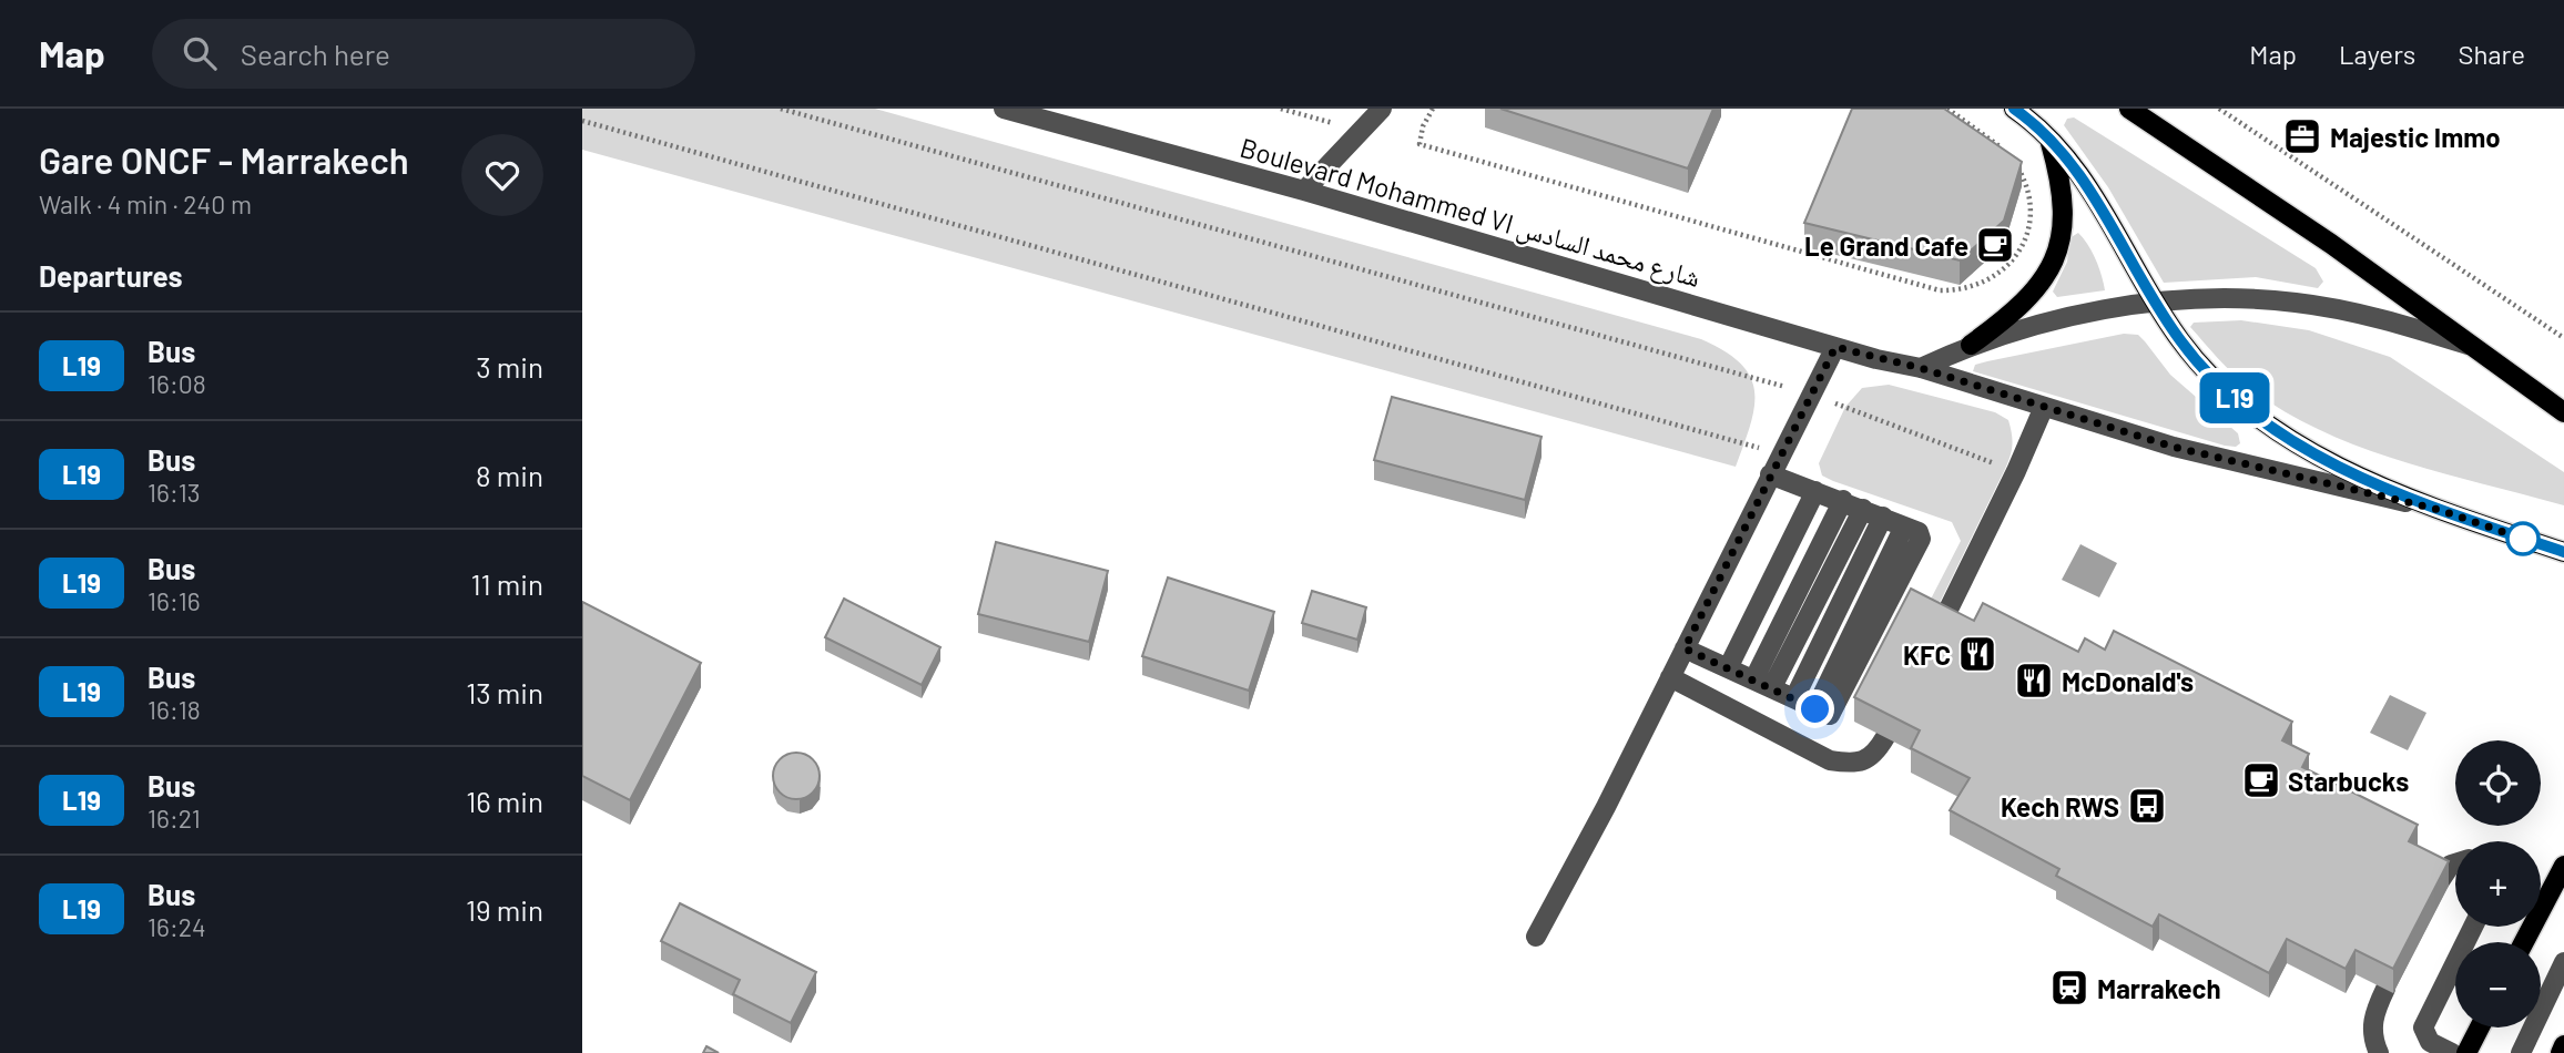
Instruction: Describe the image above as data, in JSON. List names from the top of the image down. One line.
{"streets":{"main road":["Boulevard Mohammed VI شارع محمد السادس"]},"places":{"office":["Majestic Immo"],"cafe":["Le Grand Cafe","Starbucks"],"restaurant":["KFC","McDonald's"],"bus stop":["Kech RWS"],"station":["Marrakech"]},"lines":["bus line L19"],"page":{"header":"Map","search":"Search here","nav":["Map","Layers","Share"],"heading":[["Gare ONCF - Marrakech","Walk · 4 min · 240 m"],"Departures"],"on_map":"L19","list":[{"mark":"L19","name":"Bus","note":"16:08","value":"3 min"},{"mark":"L19","name":"Bus","note":"16:13","value":"8 min"},{"mark":"L19","name":"Bus","note":"16:16","value":"11 min"},{"mark":"L19","name":"Bus","note":"16:18","value":"13 min"},{"mark":"L19","name":"Bus","note":"16:21","value":"16 min"},{"mark":"L19","name":"Bus","note":"16:24","value":"19 min"}],"map_buttons":["+","−"]}}
